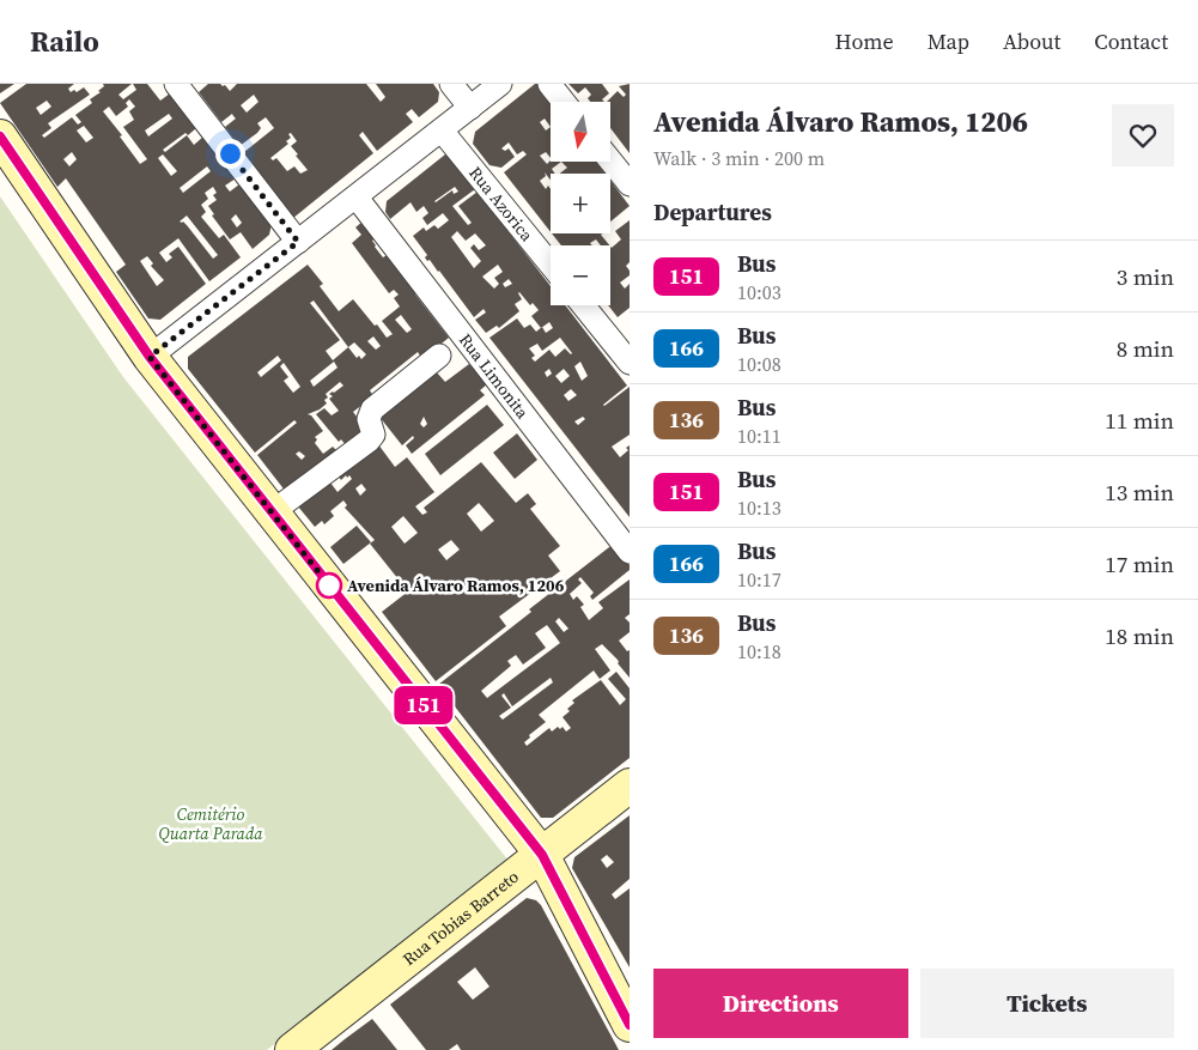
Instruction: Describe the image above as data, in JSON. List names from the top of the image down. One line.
{"streets":{"main road":["Rua Tobias Barreto"],"street":["Rua Azorica","Rua Limonita"]},"parks":["Cemitério Quarta Parada"],"places":["Avenida Álvaro Ramos, 1206"],"lines":["bus line 151"],"north":"bottom","page":{"header":"Railo","nav":["Home","Map","About","Contact"],"on_map":"151","heading":[["Avenida Álvaro Ramos, 1206","Walk · 3 min · 200 m"],"Departures"],"map_buttons":["+","−"],"list":[{"mark":"151","name":"Bus","note":"10:03","value":"3 min"},{"mark":"166","name":"Bus","note":"10:08","value":"8 min"},{"mark":"136","name":"Bus","note":"10:11","value":"11 min"},{"mark":"151","name":"Bus","note":"10:13","value":"13 min"},{"mark":"166","name":"Bus","note":"10:17","value":"17 min"},{"mark":"136","name":"Bus","note":"10:18","value":"18 min"}],"buttons":["Directions","Tickets"]}}
